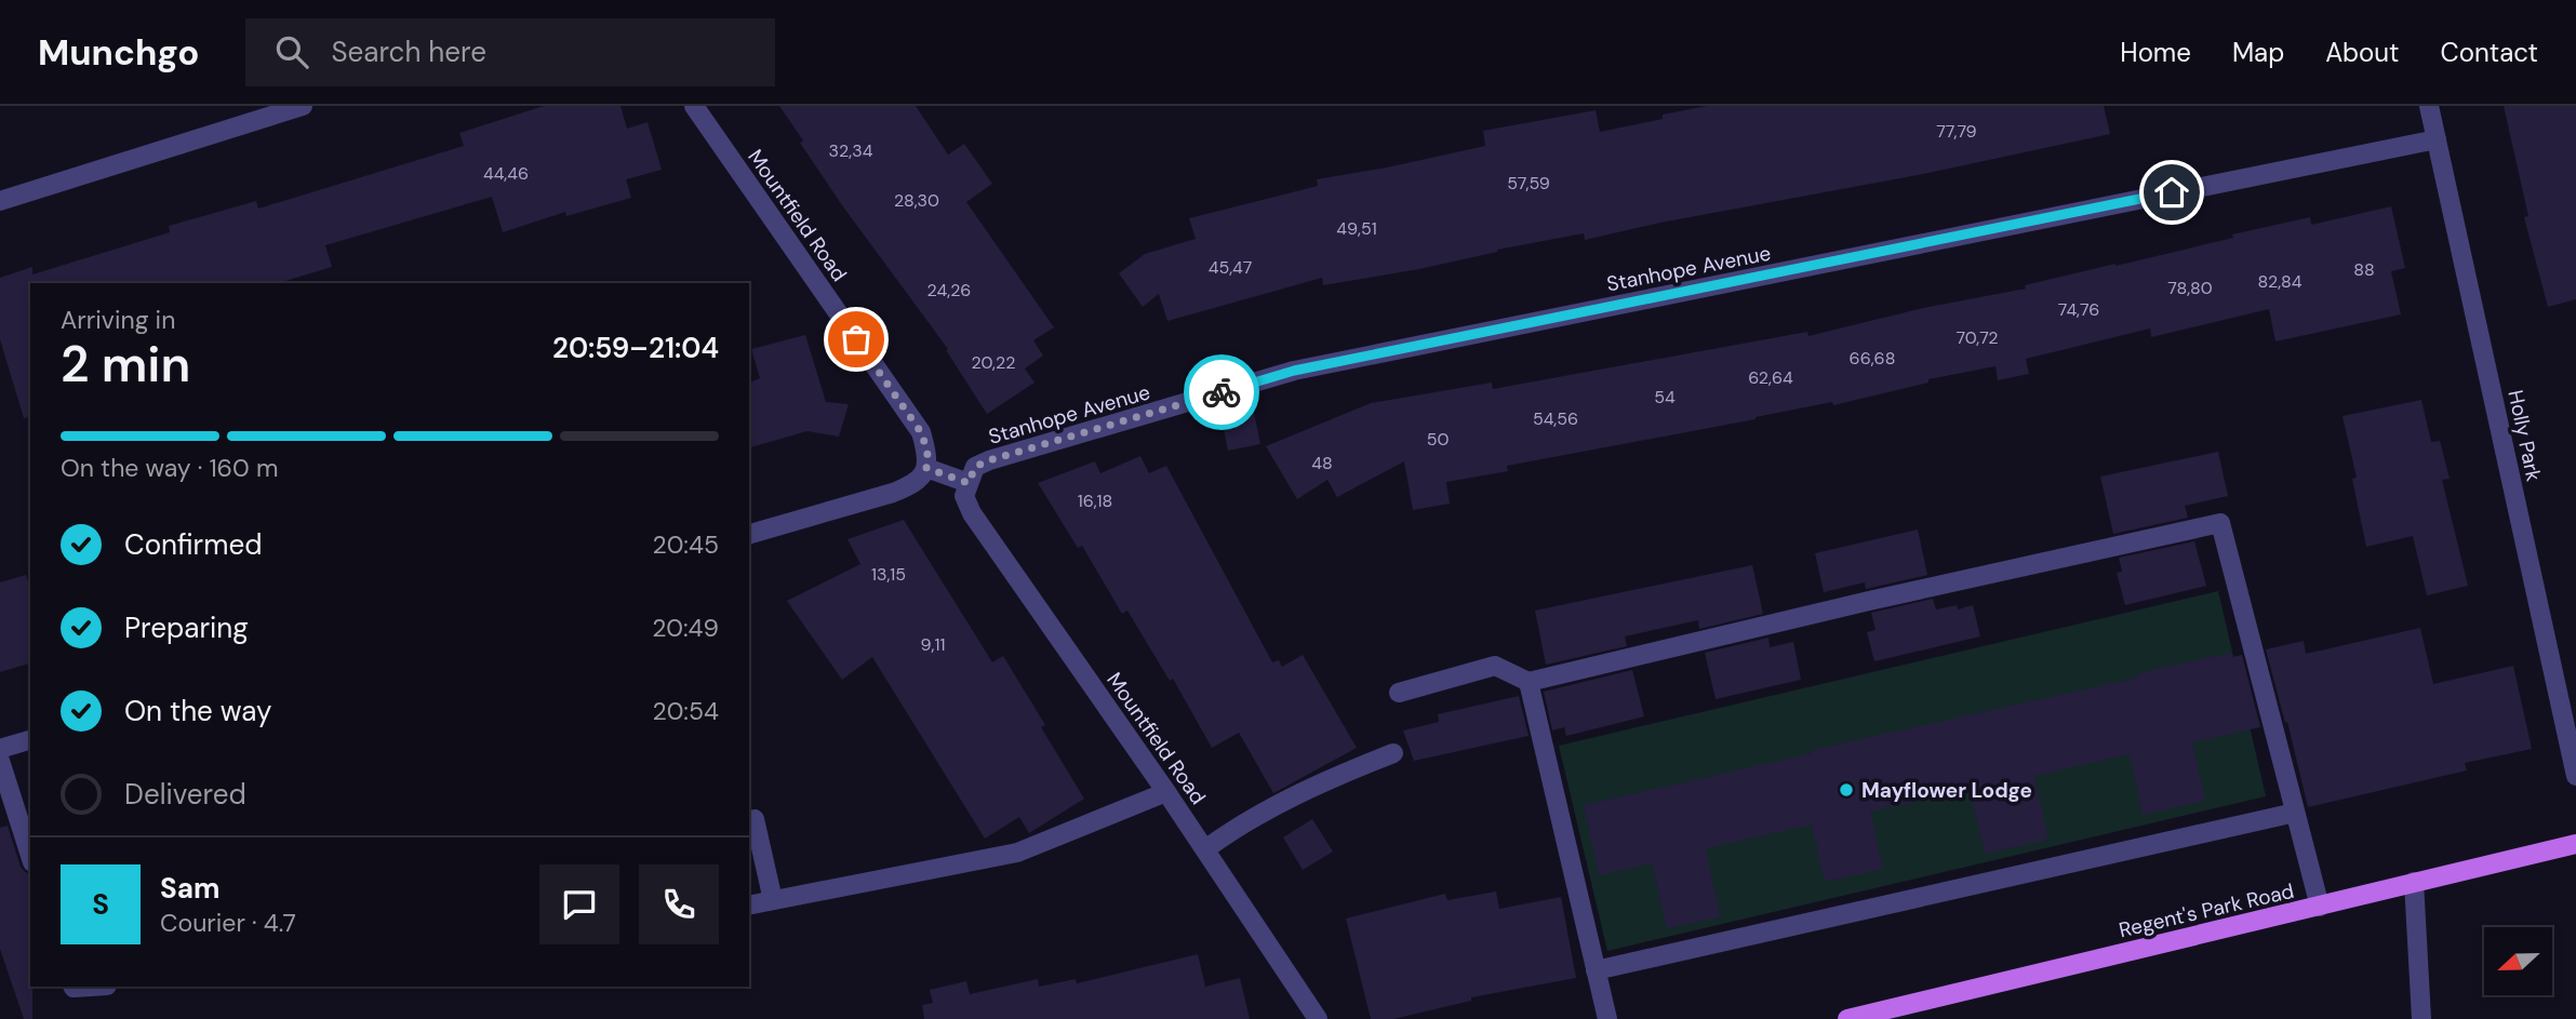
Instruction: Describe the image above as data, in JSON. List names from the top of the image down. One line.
{"streets":{"main road":["Regent's Park Road"],"street":["Mountfield Road","Stanhope Avenue","Holly Park"]},"crossings":[["Mountfield Road","Stanhope Avenue"],["Stanhope Avenue","Holly Park"]],"places":["Mayflower Lodge"],"house_numbers":["77,79","32,34","44,46","57,59","28,30","49,51","45,47","88","82,84","78,80","24,26","74,76","70,72","66,68","20,22","62,64","54","54,56","50","48","16,18","13,15","9,11"],"north":"left","page":{"header":"Munchgo","search":"Search here","nav":["Home","Map","About","Contact"],"heading":["2 min","Arriving in","20:59–21:04"],"panel":["Sam","Courier · 4.7"],"bar":"On the way · 160 m","list":[["Confirmed","20:45"],["Preparing","20:49"],["On the way","20:54"],"Delivered"],"round":"S"}}
